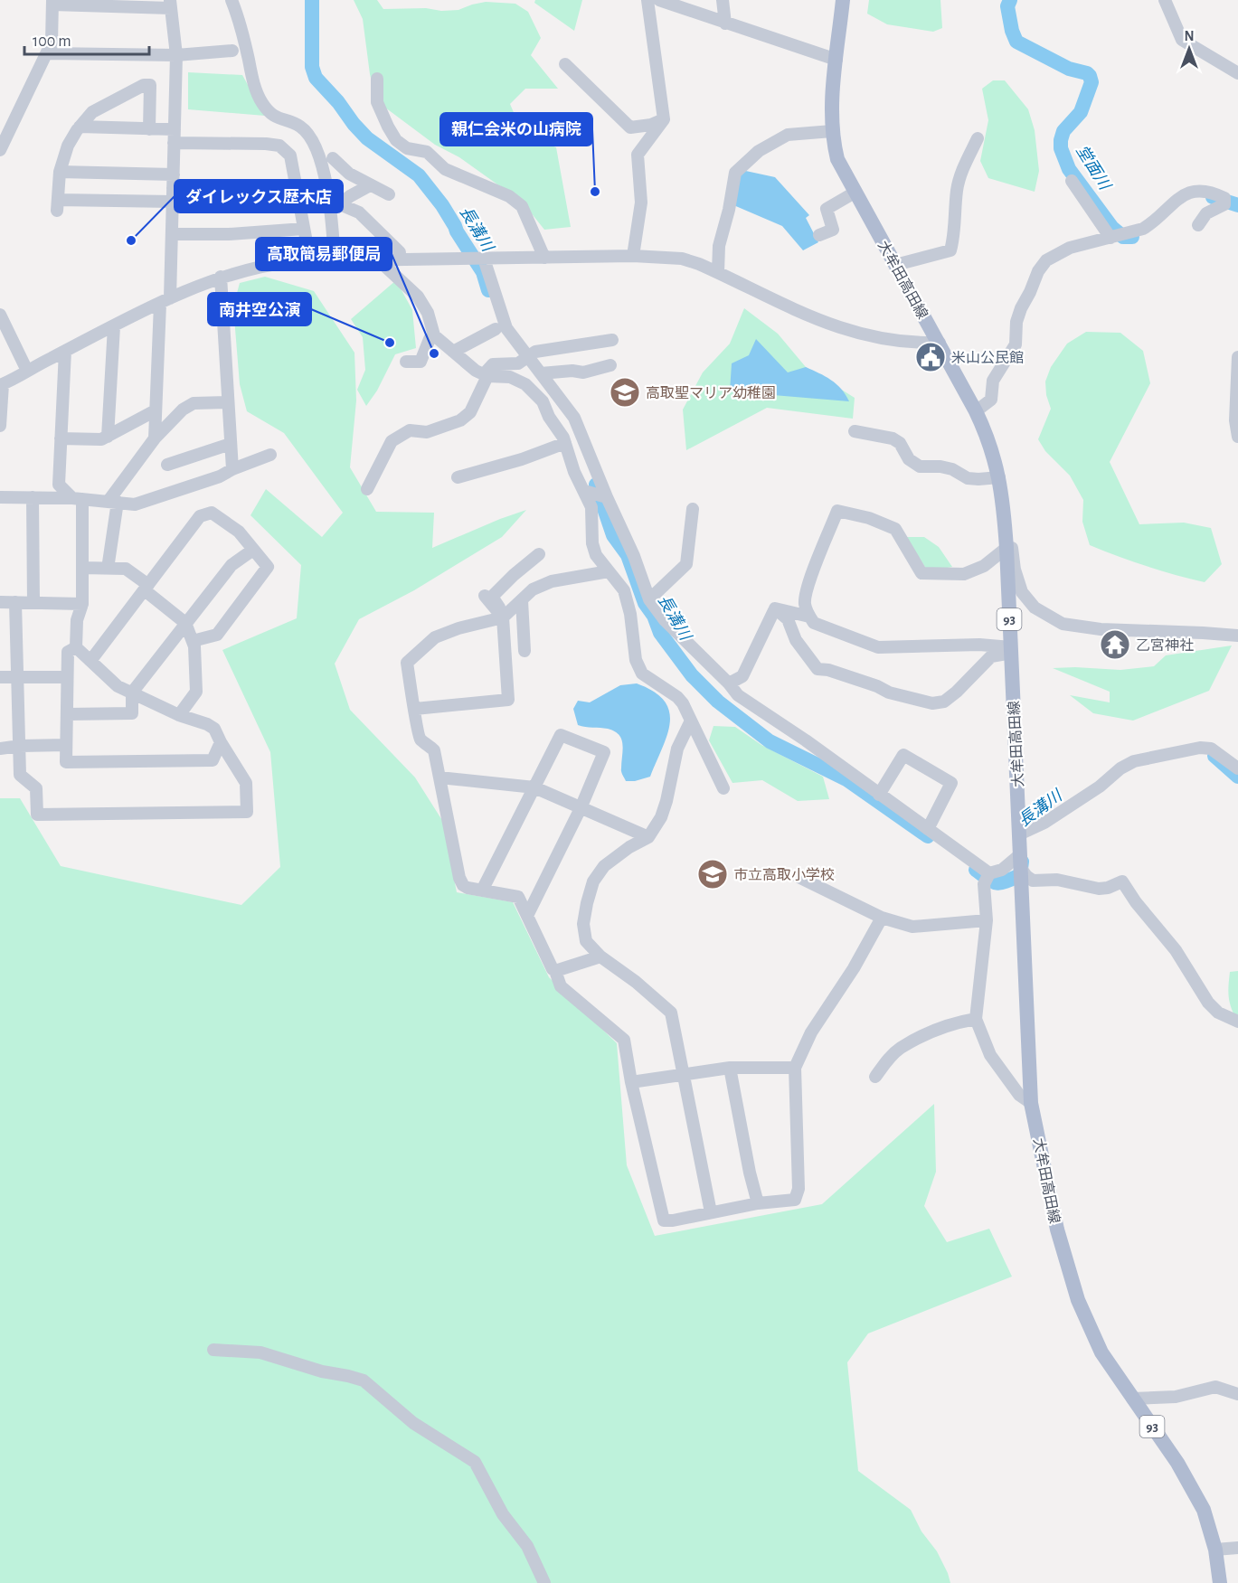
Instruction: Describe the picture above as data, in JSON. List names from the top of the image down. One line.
{"streets":{"main road":["大牟田高田線","93"]},"water":["堂面川","長溝川"],"places":{"other":["親仁会米の山病院","ダイレックス歴木店","南井空公演","高取簡易郵便局"],"public building":["米山公民館"],"school or university":["高取聖マリア幼稚園","市立高取小学校"],"temple":["乙宮神社"]},"scale_bar":"100 m","north":"top"}
